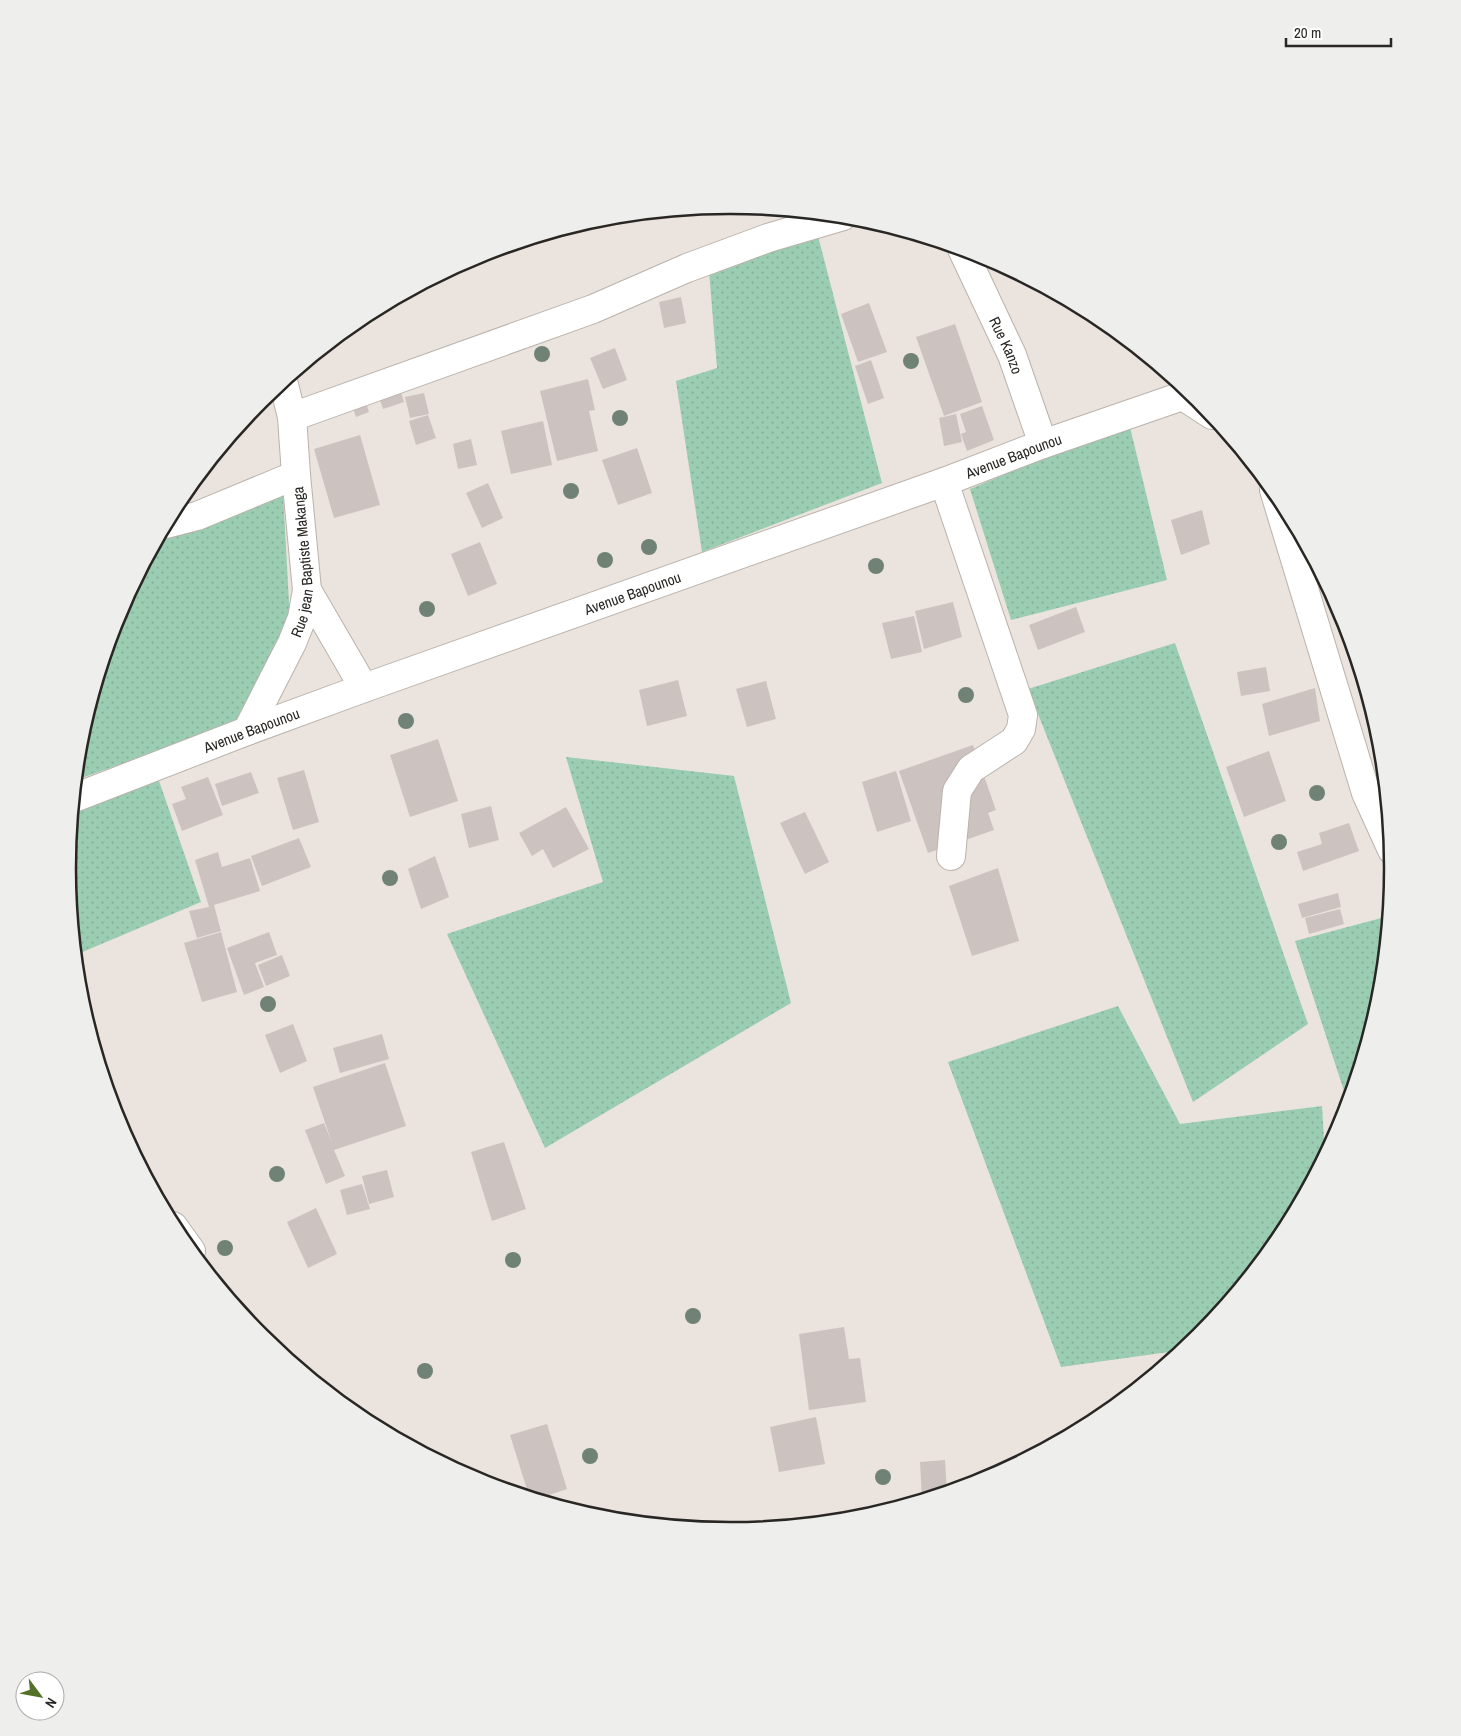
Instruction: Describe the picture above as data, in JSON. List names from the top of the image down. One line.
{"streets":{"street":["Rue Kanzo","Avenue Bapounou","Rue jean Baptiste Makanga"]},"crossings":[["Rue Kanzo","Avenue Bapounou"],["Avenue Bapounou","Rue jean Baptiste Makanga"]],"scale_bar":"20 m","north":"bottom right"}
